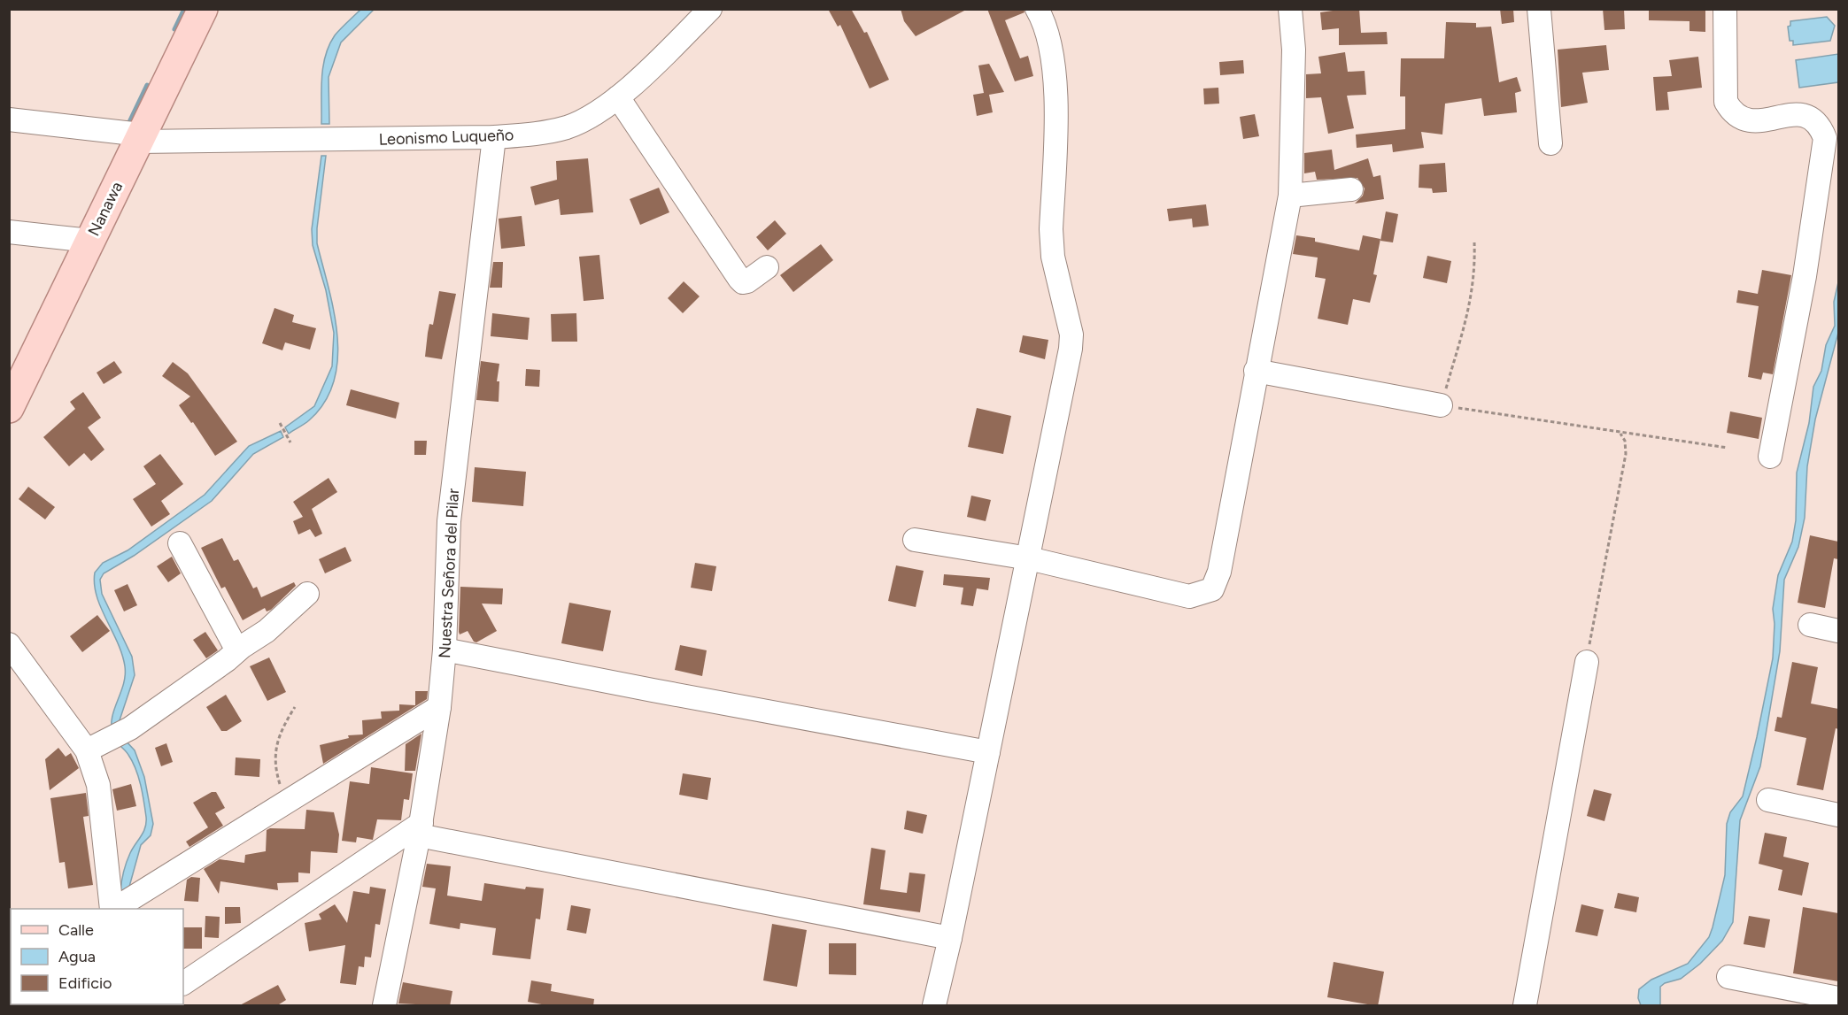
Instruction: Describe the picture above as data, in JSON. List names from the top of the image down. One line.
{"streets":{"main road":["Nanawa"],"street":["Leonismo Luqueño","Nuestra Señora del Pilar"]},"crossings":[["Leonismo Luqueño","Nanawa"],["Leonismo Luqueño","Nuestra Señora del Pilar"]],"legend":["Calle","Agua","Edificio"]}
